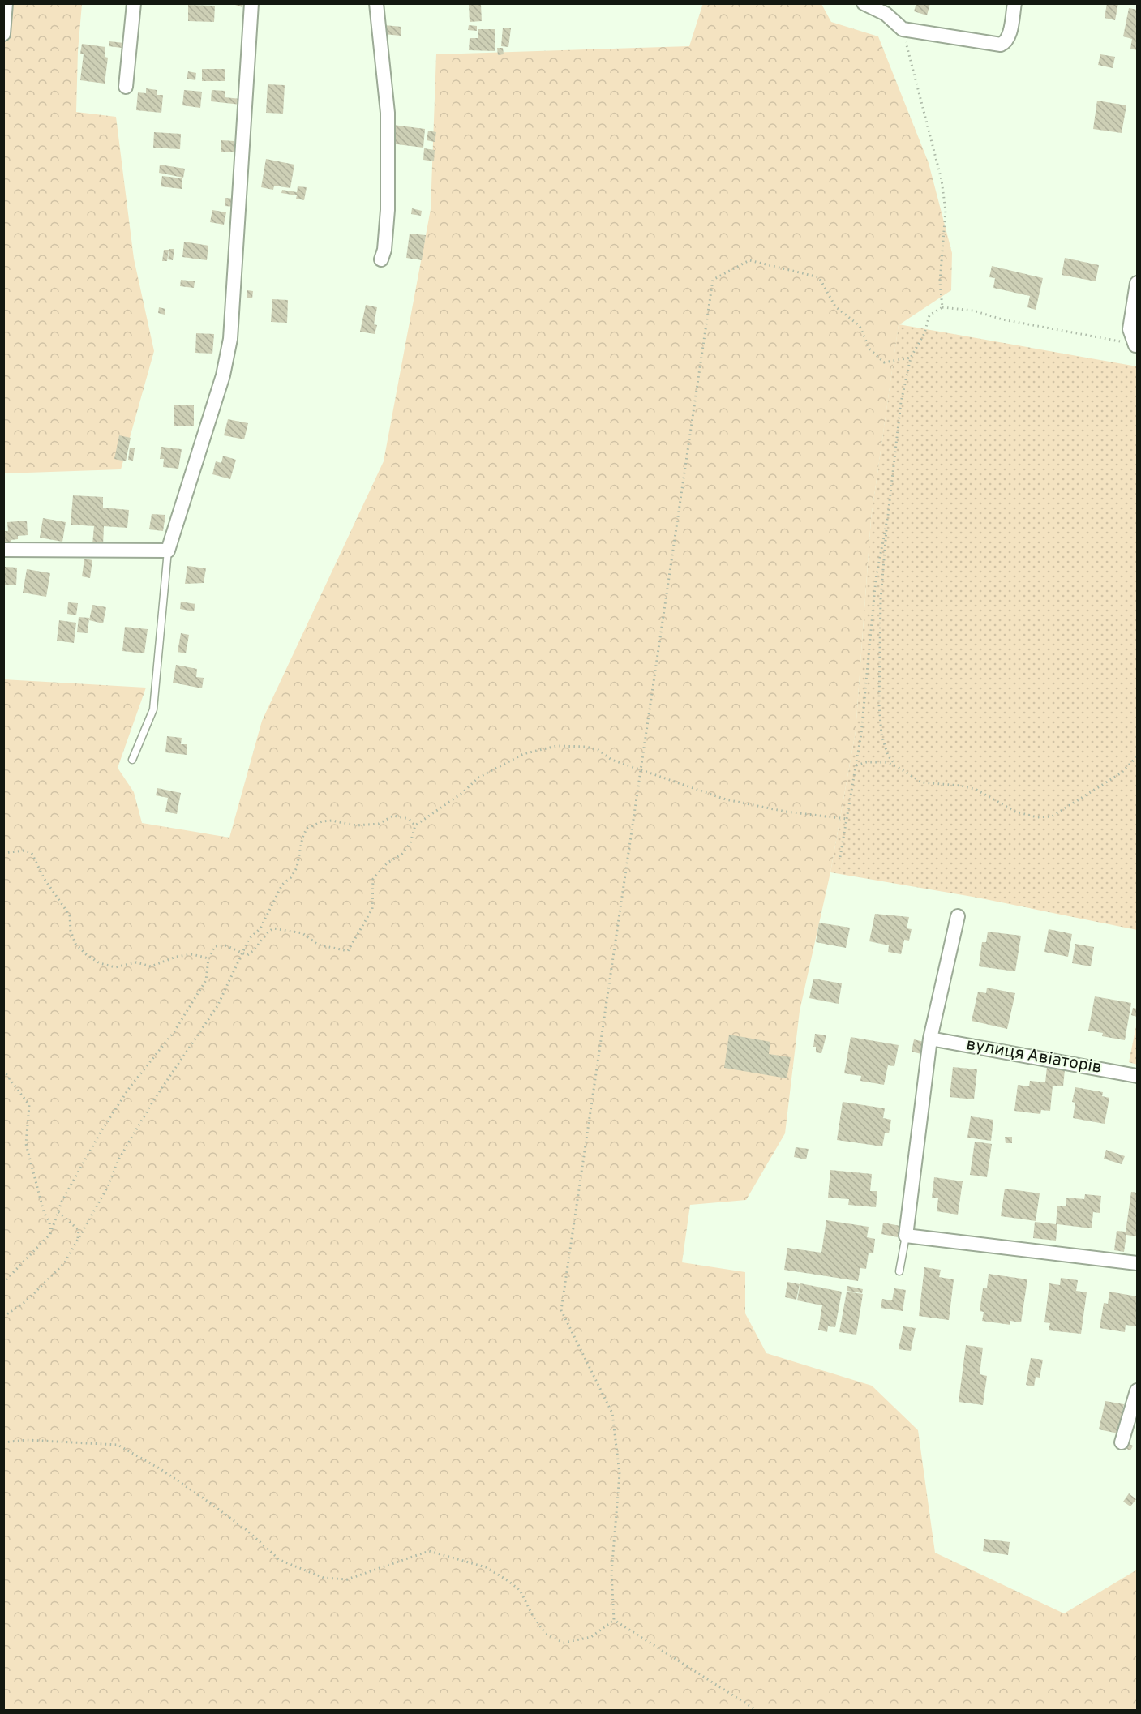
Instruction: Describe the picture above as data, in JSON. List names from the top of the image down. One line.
{"streets":{"street":["вулиця Авіаторів"]}}
